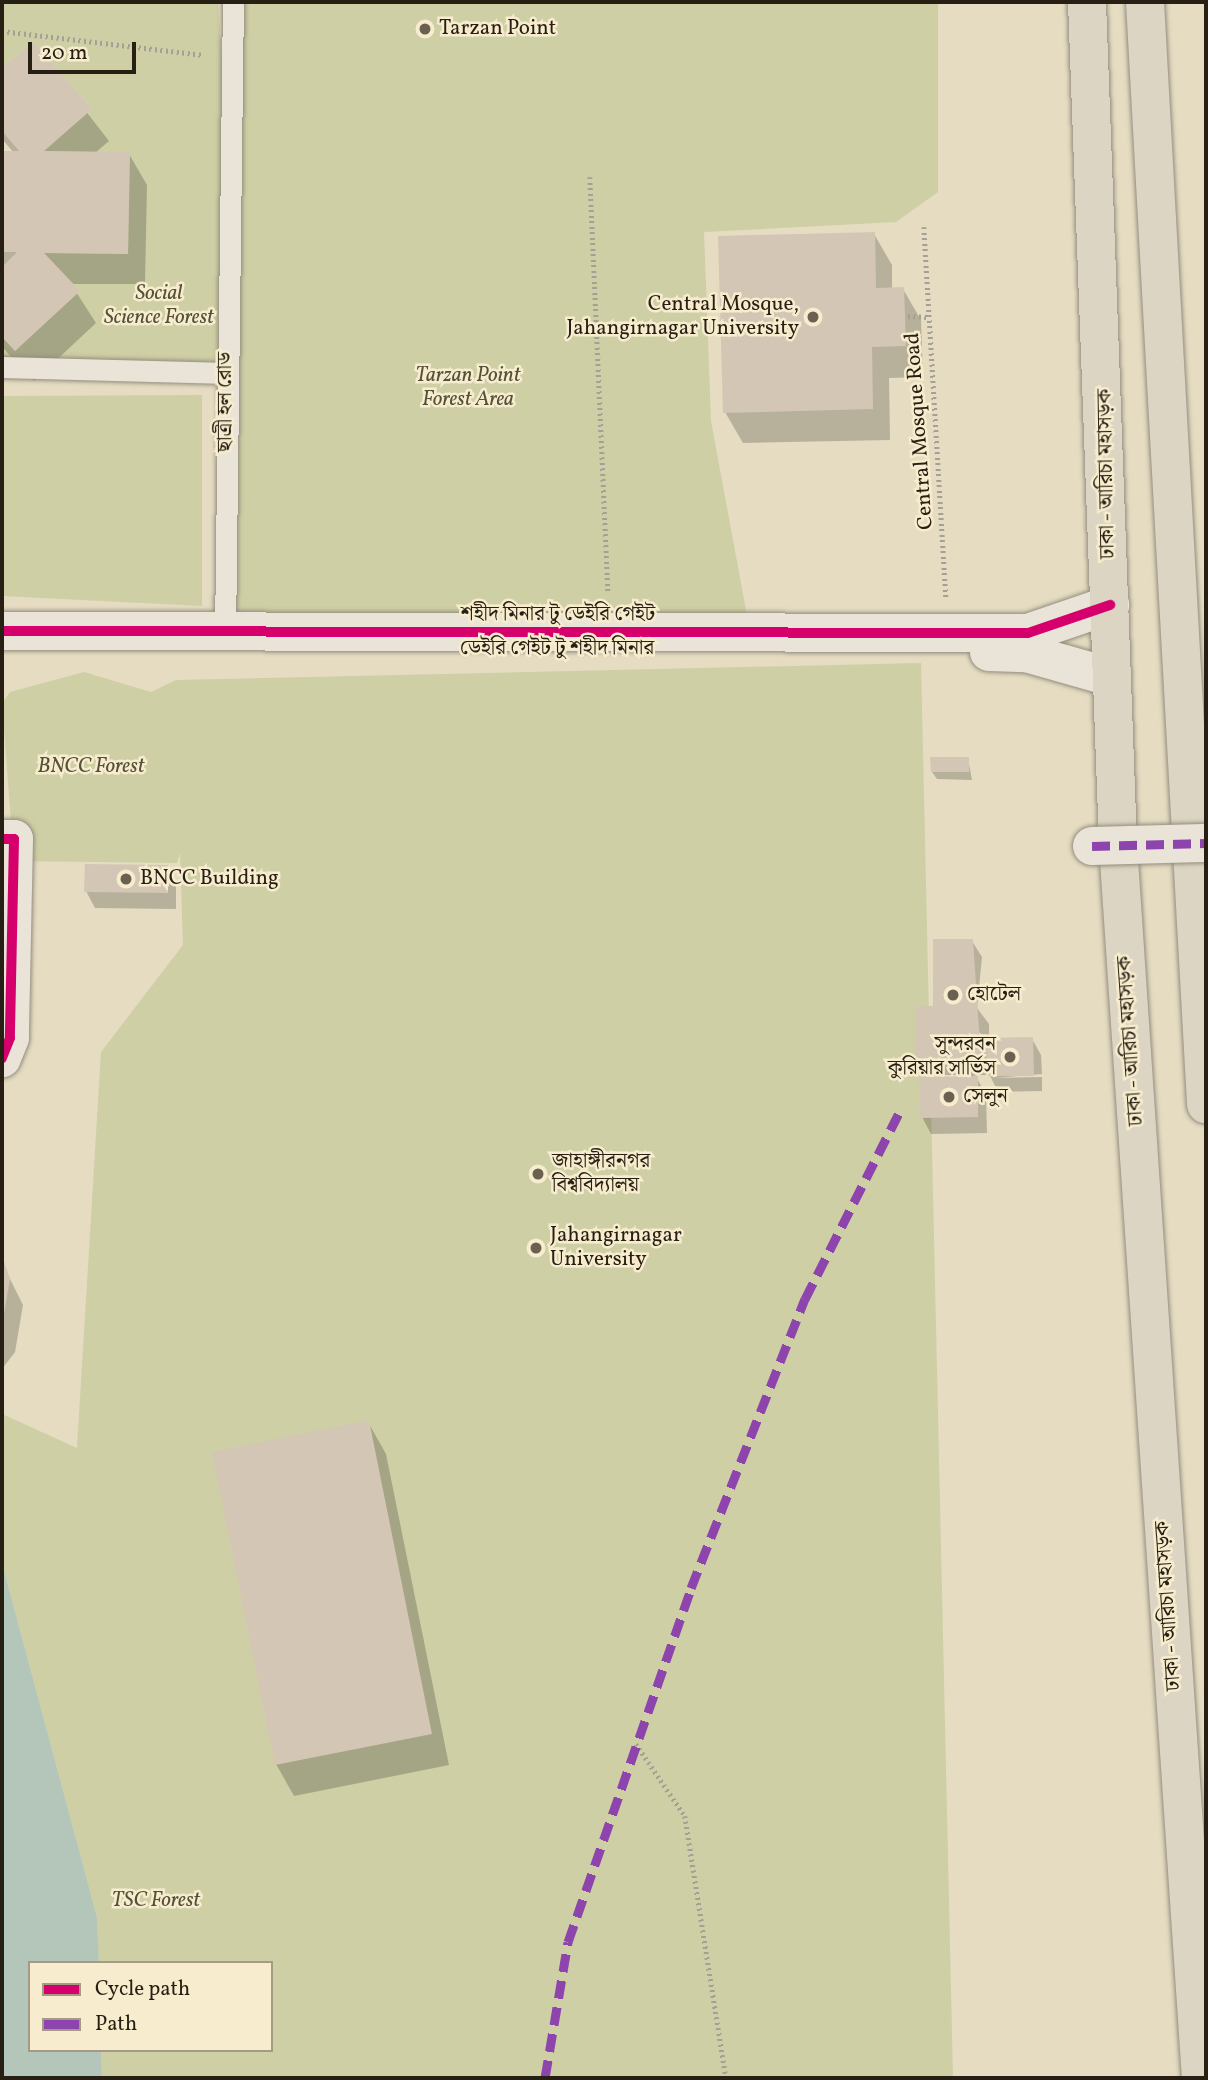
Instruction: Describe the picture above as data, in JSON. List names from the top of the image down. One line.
{"streets":{"highway":["ঢাকা - আরিচা মহাসড়ক"],"street":["শহীদ মিনার টু ডেইরি গেইট","ডেইরি গেইট টু শহীদ মিনার"],"lane":["ছাত্রী হল রোড"],"path":["Central Mosque Road"]},"crossings":[["ছাত্রী হল রোড","শহীদ মিনার টু ডেইরি গেইট"],["ছাত্রী হল রোড","ডেইরি গেইট টু শহীদ মিনার"],["Central Mosque Road","শহীদ মিনার টু ডেইরি গেইট"],["ঢাকা - আরিচা মহাসড়ক","শহীদ মিনার টু ডেইরি গেইট"],["ঢাকা - আরিচা মহাসড়ক","ডেইরি গেইট টু শহীদ মিনার"],["শহীদ মিনার টু ডেইরি গেইট","ডেইরি গেইট টু শহীদ মিনার"]],"parks":["Social Science Forest","Tarzan Point Forest Area","BNCC Forest","TSC Forest"],"places":["Tarzan Point","Central Mosque, Jahangirnagar University","BNCC Building","হোটেল","সুন্দরবন কুরিয়ার সার্ভিস","সেলুন","জাহাঙ্গীরনগর বিশ্ববিদ্যালয়","Jahangirnagar University"],"legend":["Cycle path","Path"],"scale_bar":"20 m"}
